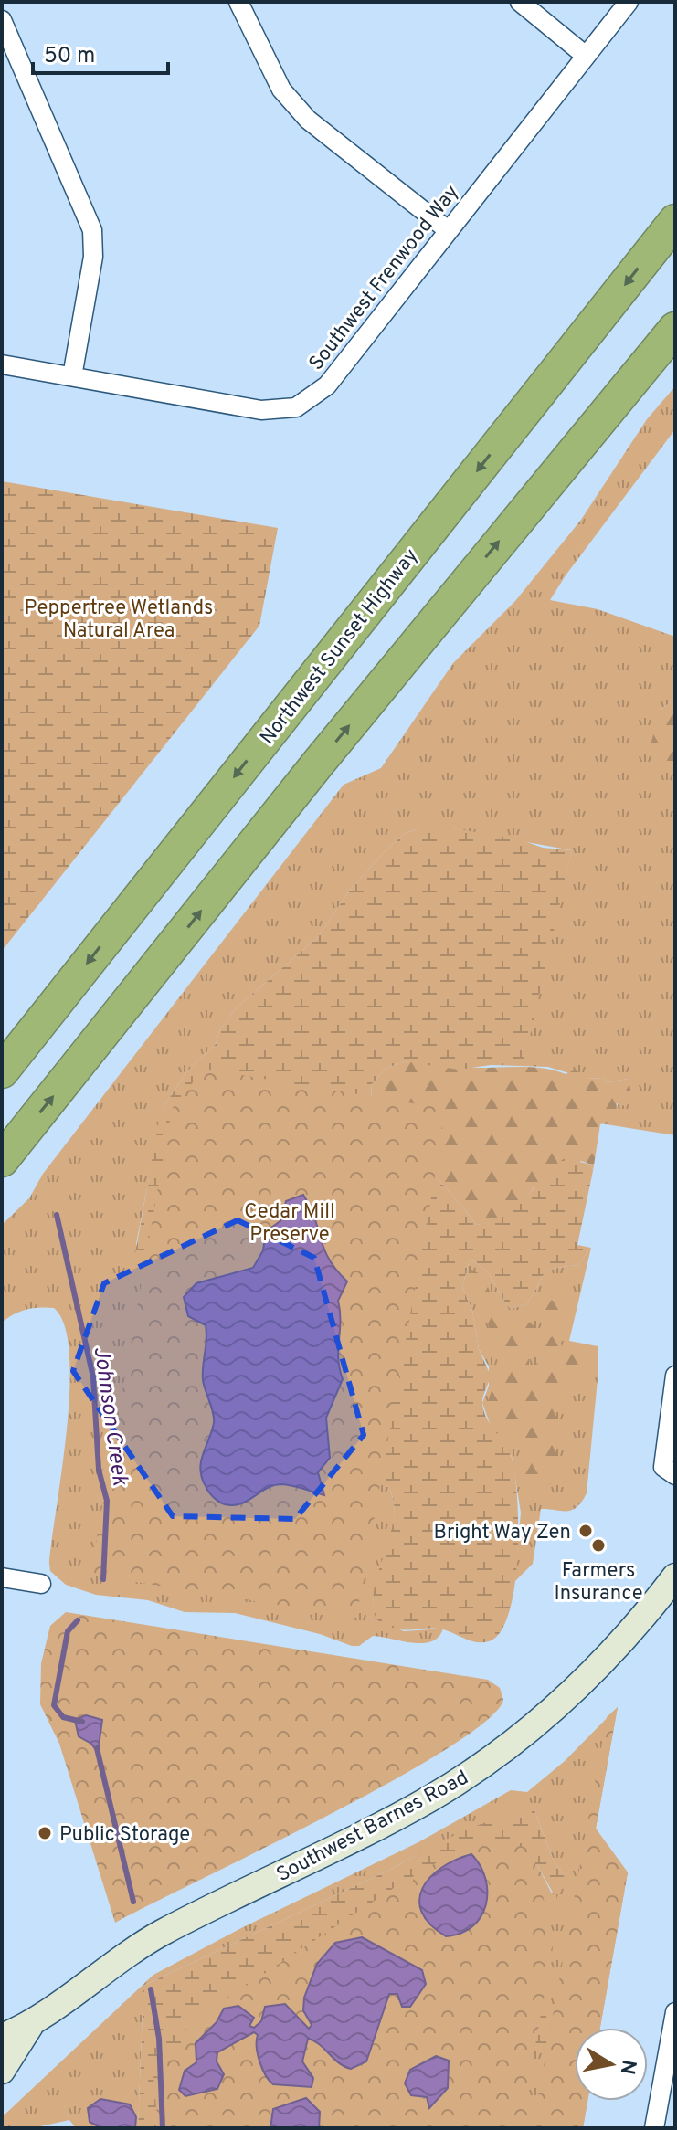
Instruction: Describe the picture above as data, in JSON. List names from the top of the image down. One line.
{"streets":{"highway":["Northwest Sunset Highway"],"main road":["Southwest Barnes Road"],"street":["Southwest Frenwood Way"]},"water":["Johnson Creek"],"parks":["Peppertree Wetlands Natural Area","Cedar Mill Preserve"],"places":["Bright Way Zen","Farmers Insurance","Public Storage"],"scale_bar":"50 m","north":"right"}
